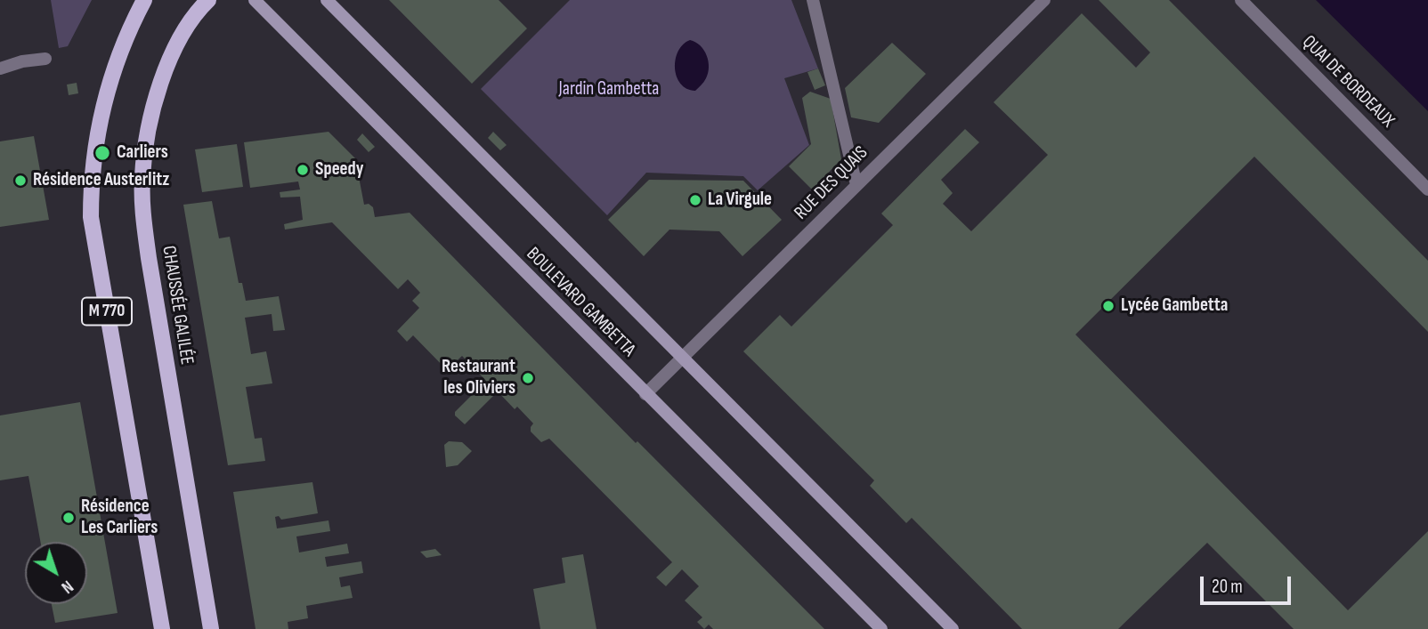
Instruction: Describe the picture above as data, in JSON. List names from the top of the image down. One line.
{"streets":{"main road":["BOULEVARD GAMBETTA","CHAUSSÉE GALILÉE","M 770"],"street":["QUAI DE BORDEAUX","RUE DES QUAIS"]},"crossings":[["RUE DES QUAIS","BOULEVARD GAMBETTA"]],"parks":["Jardin Gambetta"],"places":["Carliers","Speedy","Résidence Austerlitz","La Virgule","Lycée Gambetta","Restaurant les Oliviers","Résidence Les Carliers"],"scale_bar":"20 m","north":"bottom right"}
